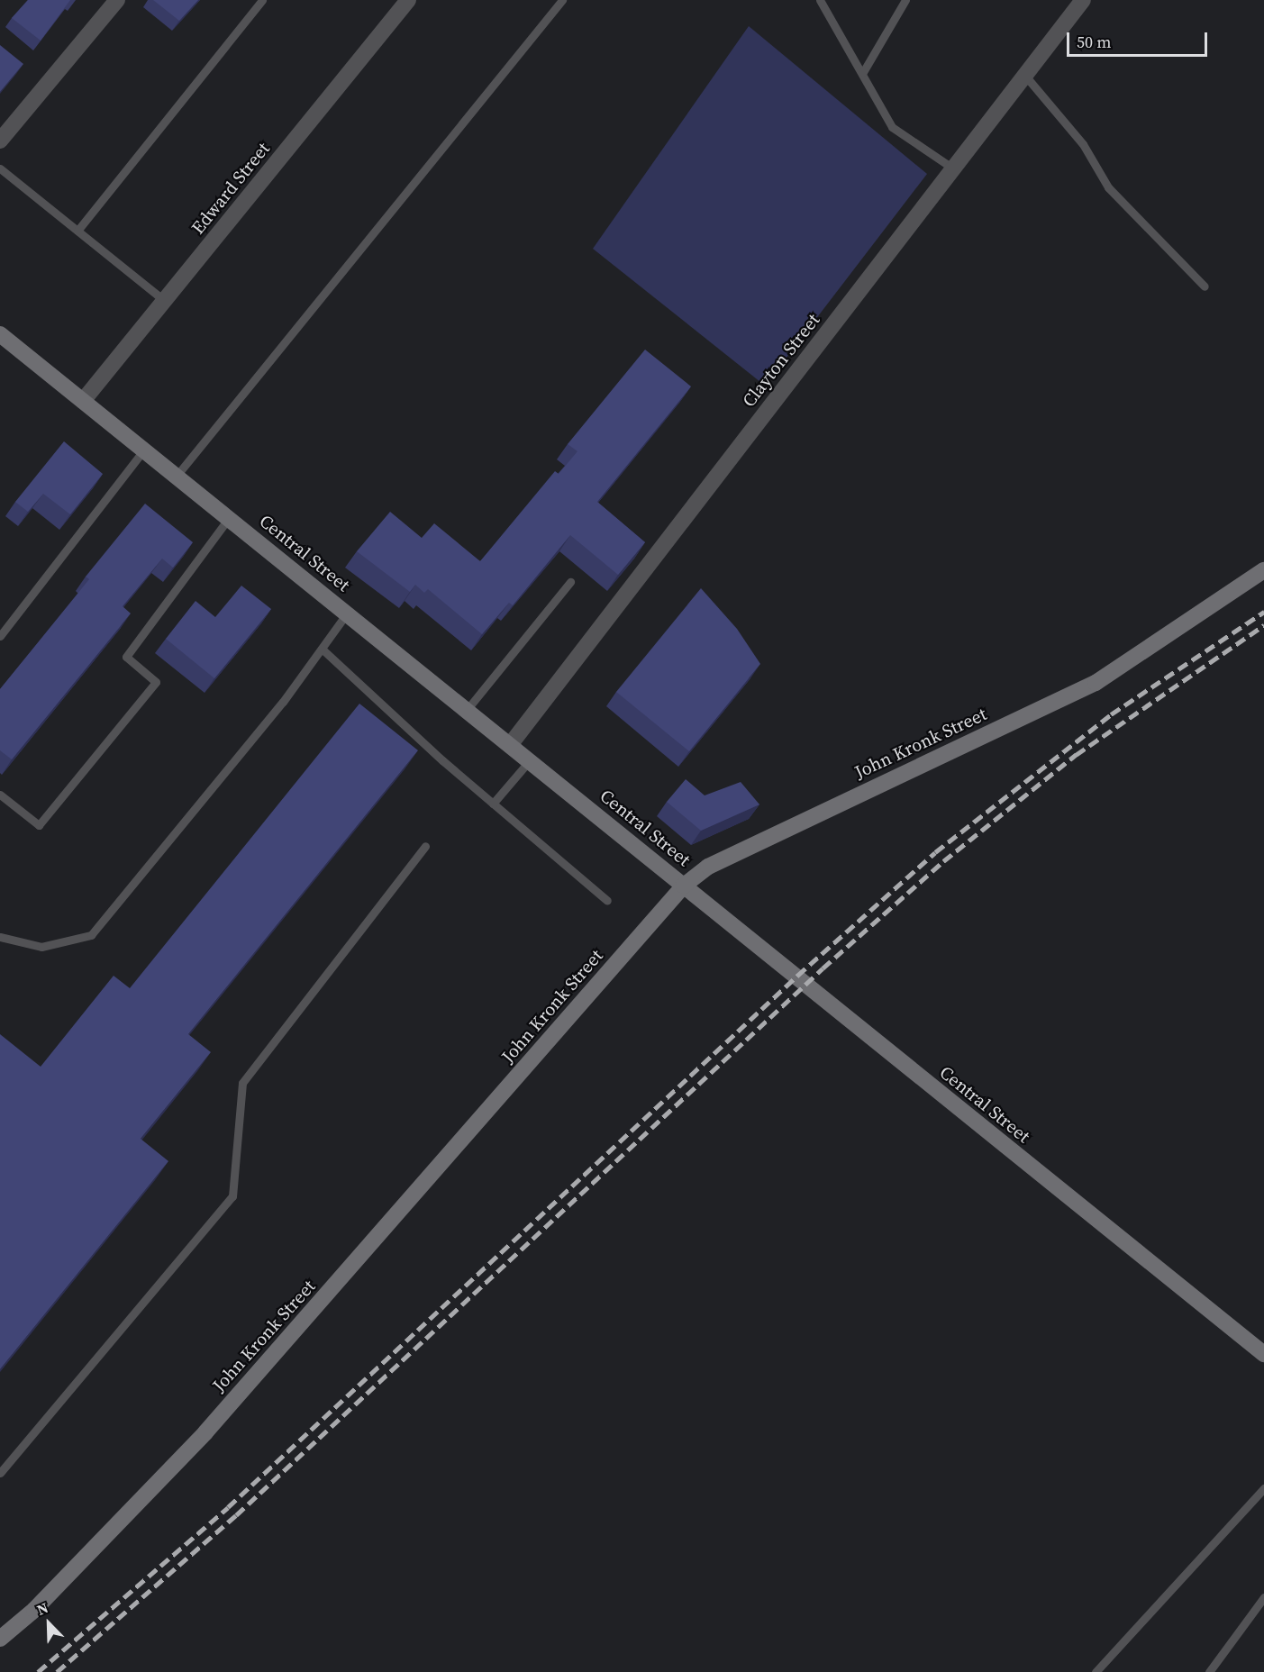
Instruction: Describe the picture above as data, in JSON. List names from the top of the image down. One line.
{"streets":{"street":["Edward Street","Clayton Street","Central Street","John Kronk Street"]},"crossings":[["Edward Street","Central Street"],["Clayton Street","Central Street"],["Central Street","John Kronk Street"]],"scale_bar":"50 m","north":"top left"}
